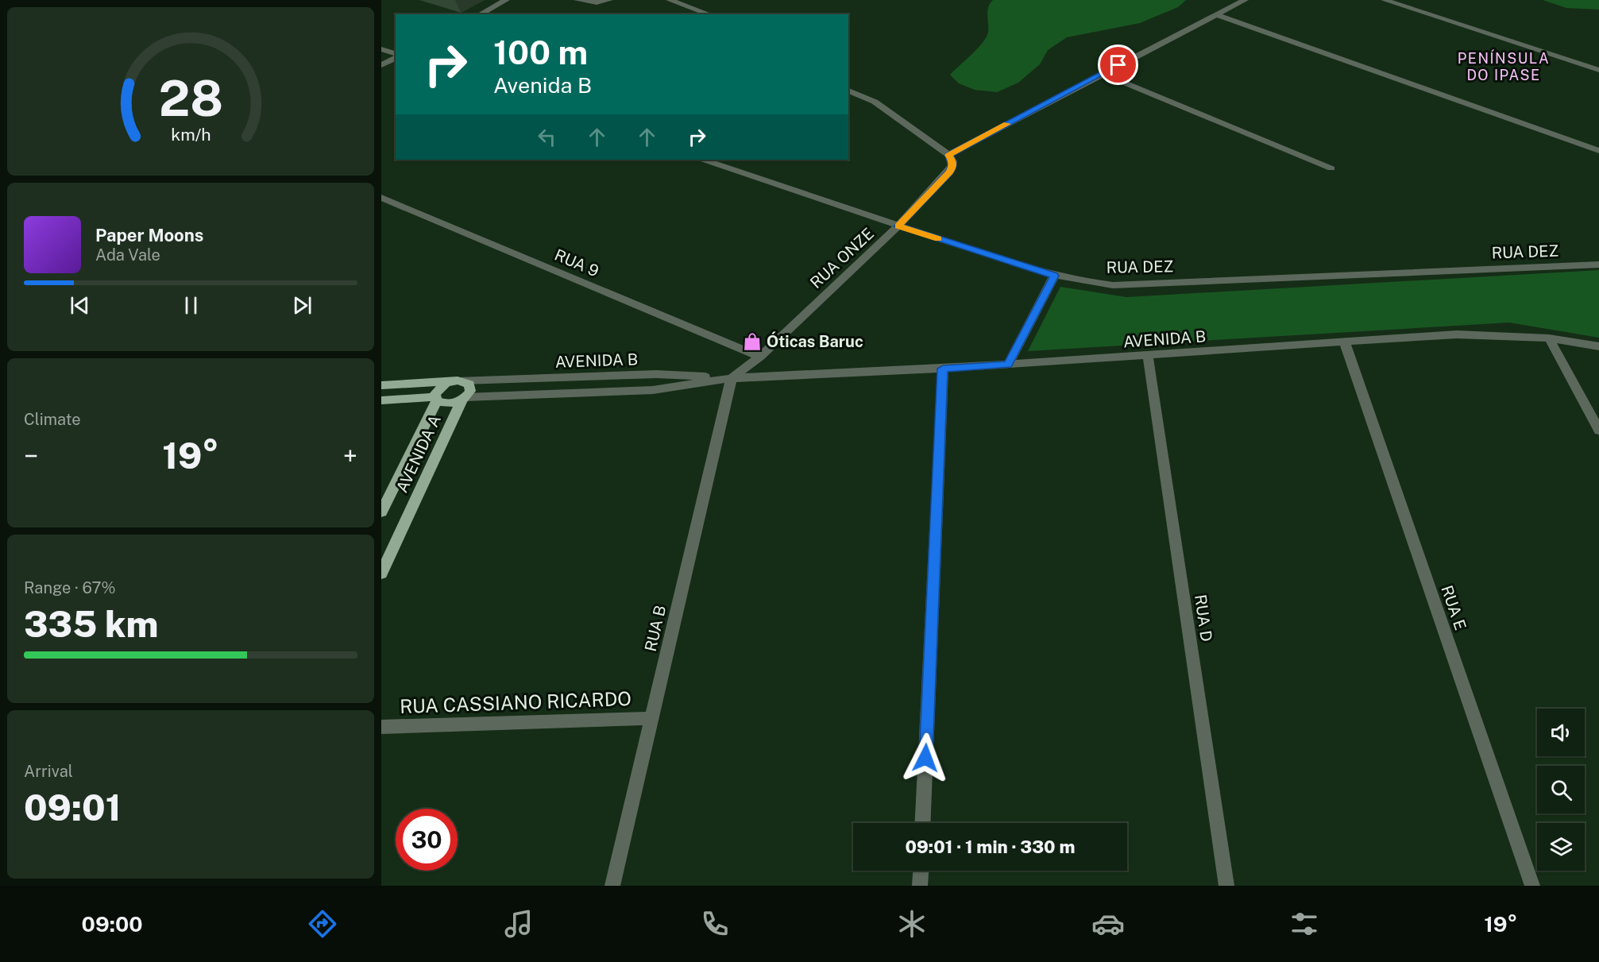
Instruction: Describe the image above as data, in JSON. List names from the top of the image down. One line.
{"streets":{"main road":["AVENIDA A"],"street":["RUA DEZ","RUA ONZE","RUA 9","AVENIDA B","RUA E","RUA D","RUA B","RUA CASSIANO RICARDO"]},"crossings":[["RUA DEZ","RUA ONZE"],["RUA ONZE","RUA 9"],["RUA ONZE","AVENIDA B"],["RUA ONZE","RUA B"],["AVENIDA B","AVENIDA A"],["AVENIDA B","RUA E"],["AVENIDA B","RUA D"],["AVENIDA B","RUA B"],["RUA B","RUA CASSIANO RICARDO"]],"districts":["PENÍNSULA DO IPASE"],"places":{"shop":["Óticas Baruc"]},"page":{"turn":["100 m","Avenida B"],"song":["Paper Moons","Ada Vale"],"tile":["Climate",["Range · 67%","335 km"],["Arrival","09:01"]],"heat":["−","19°","+"],"limit":"30","trip":"09:01 · 1 min · 330 m","tabs":["09:00","19°"],"gauge":["28","km/h"]}}
